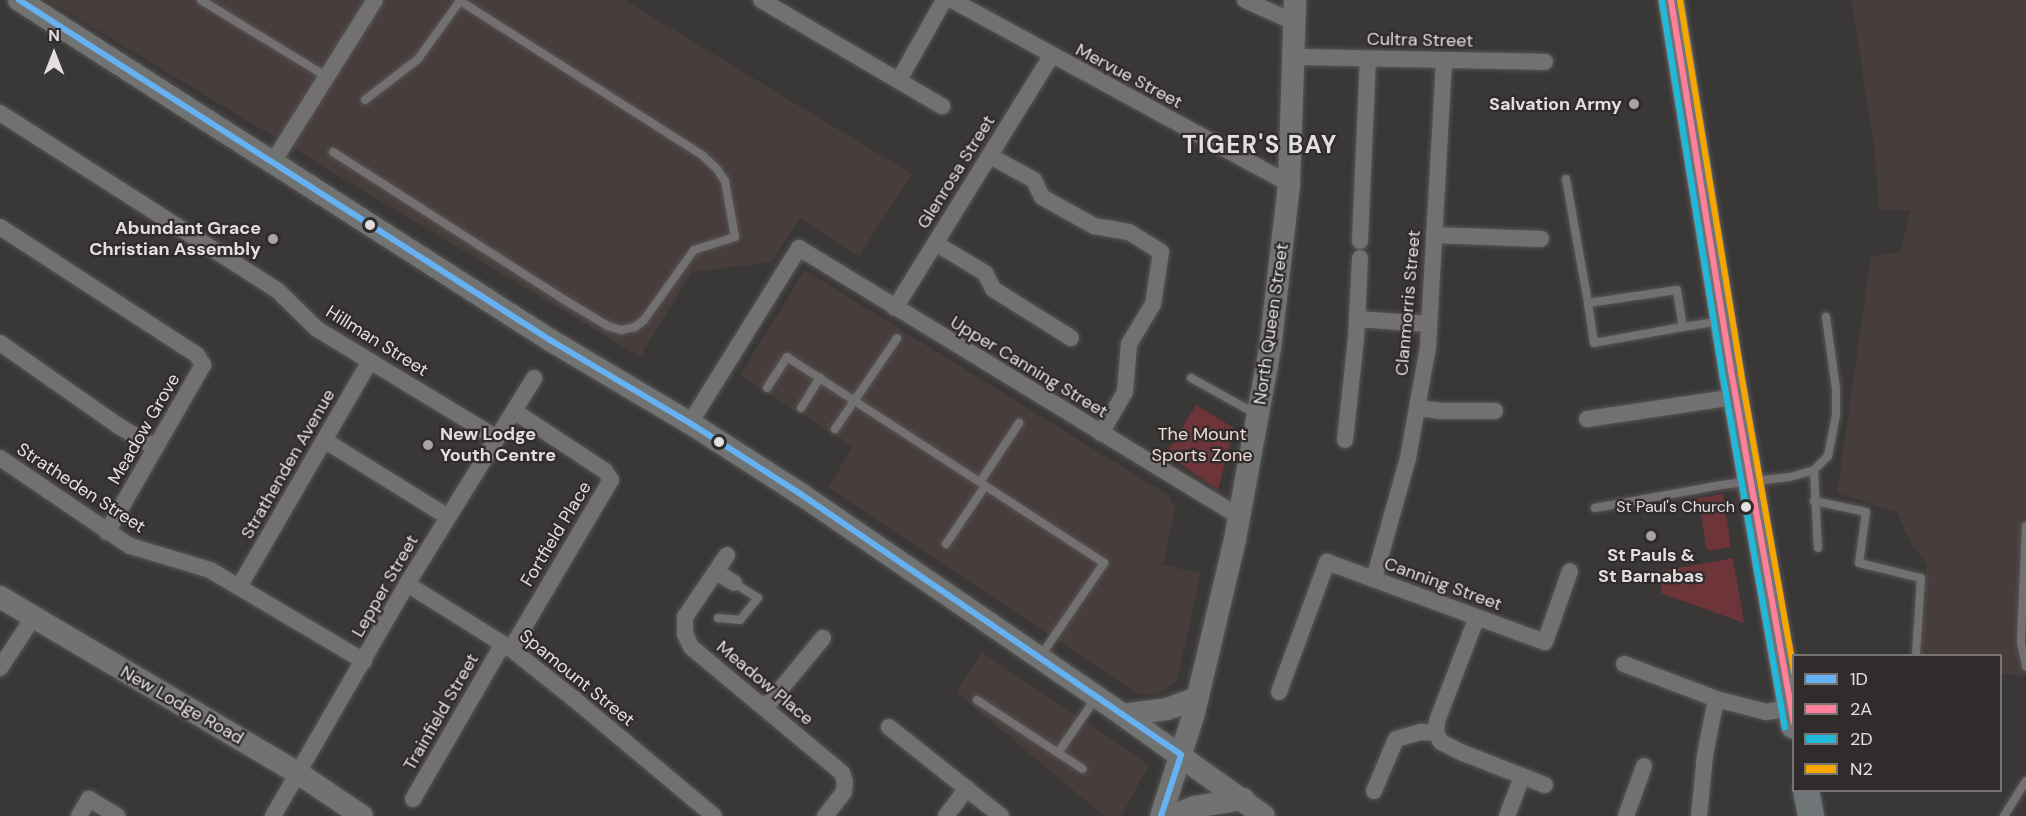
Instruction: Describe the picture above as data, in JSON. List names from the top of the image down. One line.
{"streets":{"street":["Cultra Street","Mervue Street","Glenrosa Street","Clanmorris Street","North Queen Street","Hillman Street","Upper Canning Street","Meadow Grove","Strathenden Avenue","Stratheden Street","Fortfield Place","Canning Street","Lepper Street","Spamount Street","Meadow Place","New Lodge Road","Trainfield Street"]},"crossings":[["Cultra Street","Clanmorris Street"],["Cultra Street","North Queen Street"],["Mervue Street","Glenrosa Street"],["Mervue Street","North Queen Street"],["Glenrosa Street","Upper Canning Street"],["Clanmorris Street","Canning Street"],["North Queen Street","Upper Canning Street"],["Hillman Street","Strathenden Avenue"],["Hillman Street","Lepper Street"],["Meadow Grove","Stratheden Street"],["Strathenden Avenue","Stratheden Street"],["Stratheden Street","Lepper Street"],["Fortfield Place","Lepper Street"],["Fortfield Place","Spamount Street"],["Fortfield Place","Trainfield Street"],["Lepper Street","Spamount Street"],["Lepper Street","New Lodge Road"],["Spamount Street","Trainfield Street"]],"districts":["TIGER'S BAY"],"parks":["The Mount Sports Zone"],"places":["Salvation Army","Abundant Grace Christian Assembly","New Lodge Youth Centre","St Paul's Church","St Pauls & St Barnabas"],"lines":["transit line 1D","transit line 2A","transit line N2","transit line 2D"],"legend":["1D","2A","2D","N2"],"north":"top"}
